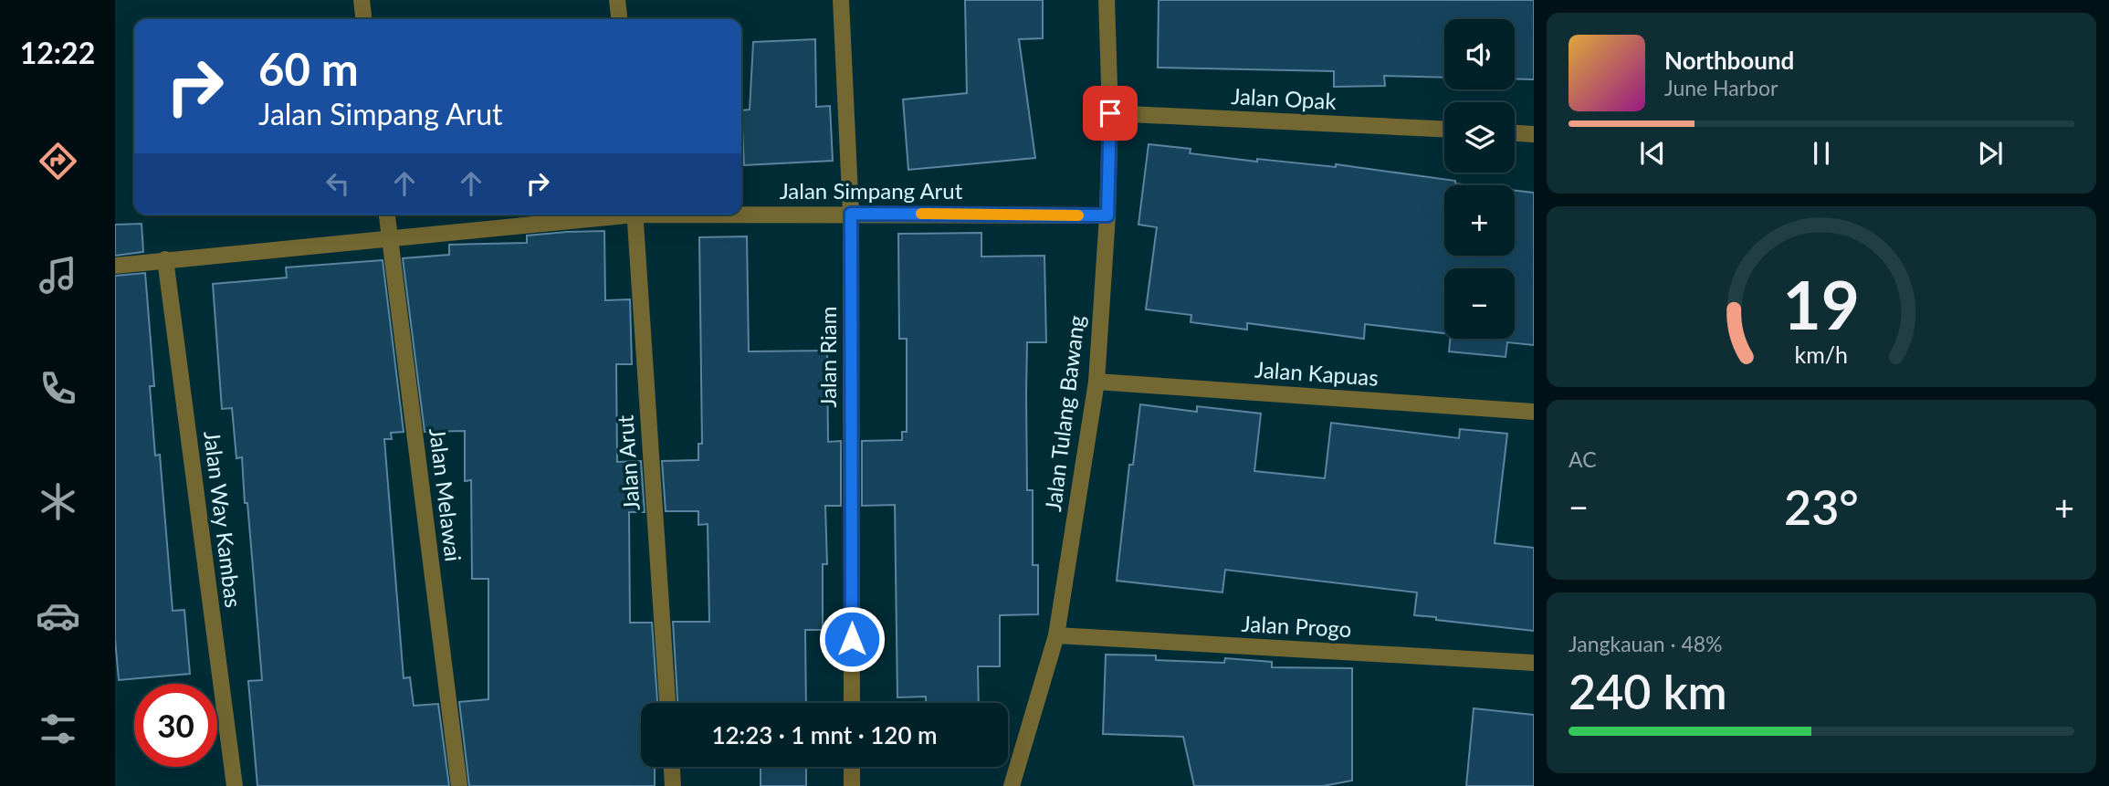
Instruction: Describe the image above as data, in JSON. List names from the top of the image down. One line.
{"streets":{"street":["Jalan Opak","Jalan Simpang Arut","Jalan Riam","Jalan Kapuas","Jalan Tulang Bawang","Jalan Arut","Jalan Melawai","Jalan Way Kambas","Jalan Progo"]},"crossings":[["Jalan Opak","Jalan Tulang Bawang"],["Jalan Simpang Arut","Jalan Riam"],["Jalan Simpang Arut","Jalan Tulang Bawang"],["Jalan Simpang Arut","Jalan Melawai"],["Jalan Simpang Arut","Jalan Way Kambas"],["Jalan Kapuas","Jalan Tulang Bawang"],["Jalan Tulang Bawang","Jalan Progo"]],"page":{"tabs":"12:22","map_buttons":["+","−"],"turn":["60 m","Jalan Simpang Arut"],"song":["Northbound","June Harbor"],"tile":["AC",["Jangkauan · 48%","240 km"]],"heat":["−","23°","+"],"limit":"30","trip":"12:23 · 1 mnt · 120 m","gauge":["19","km/h"]}}
